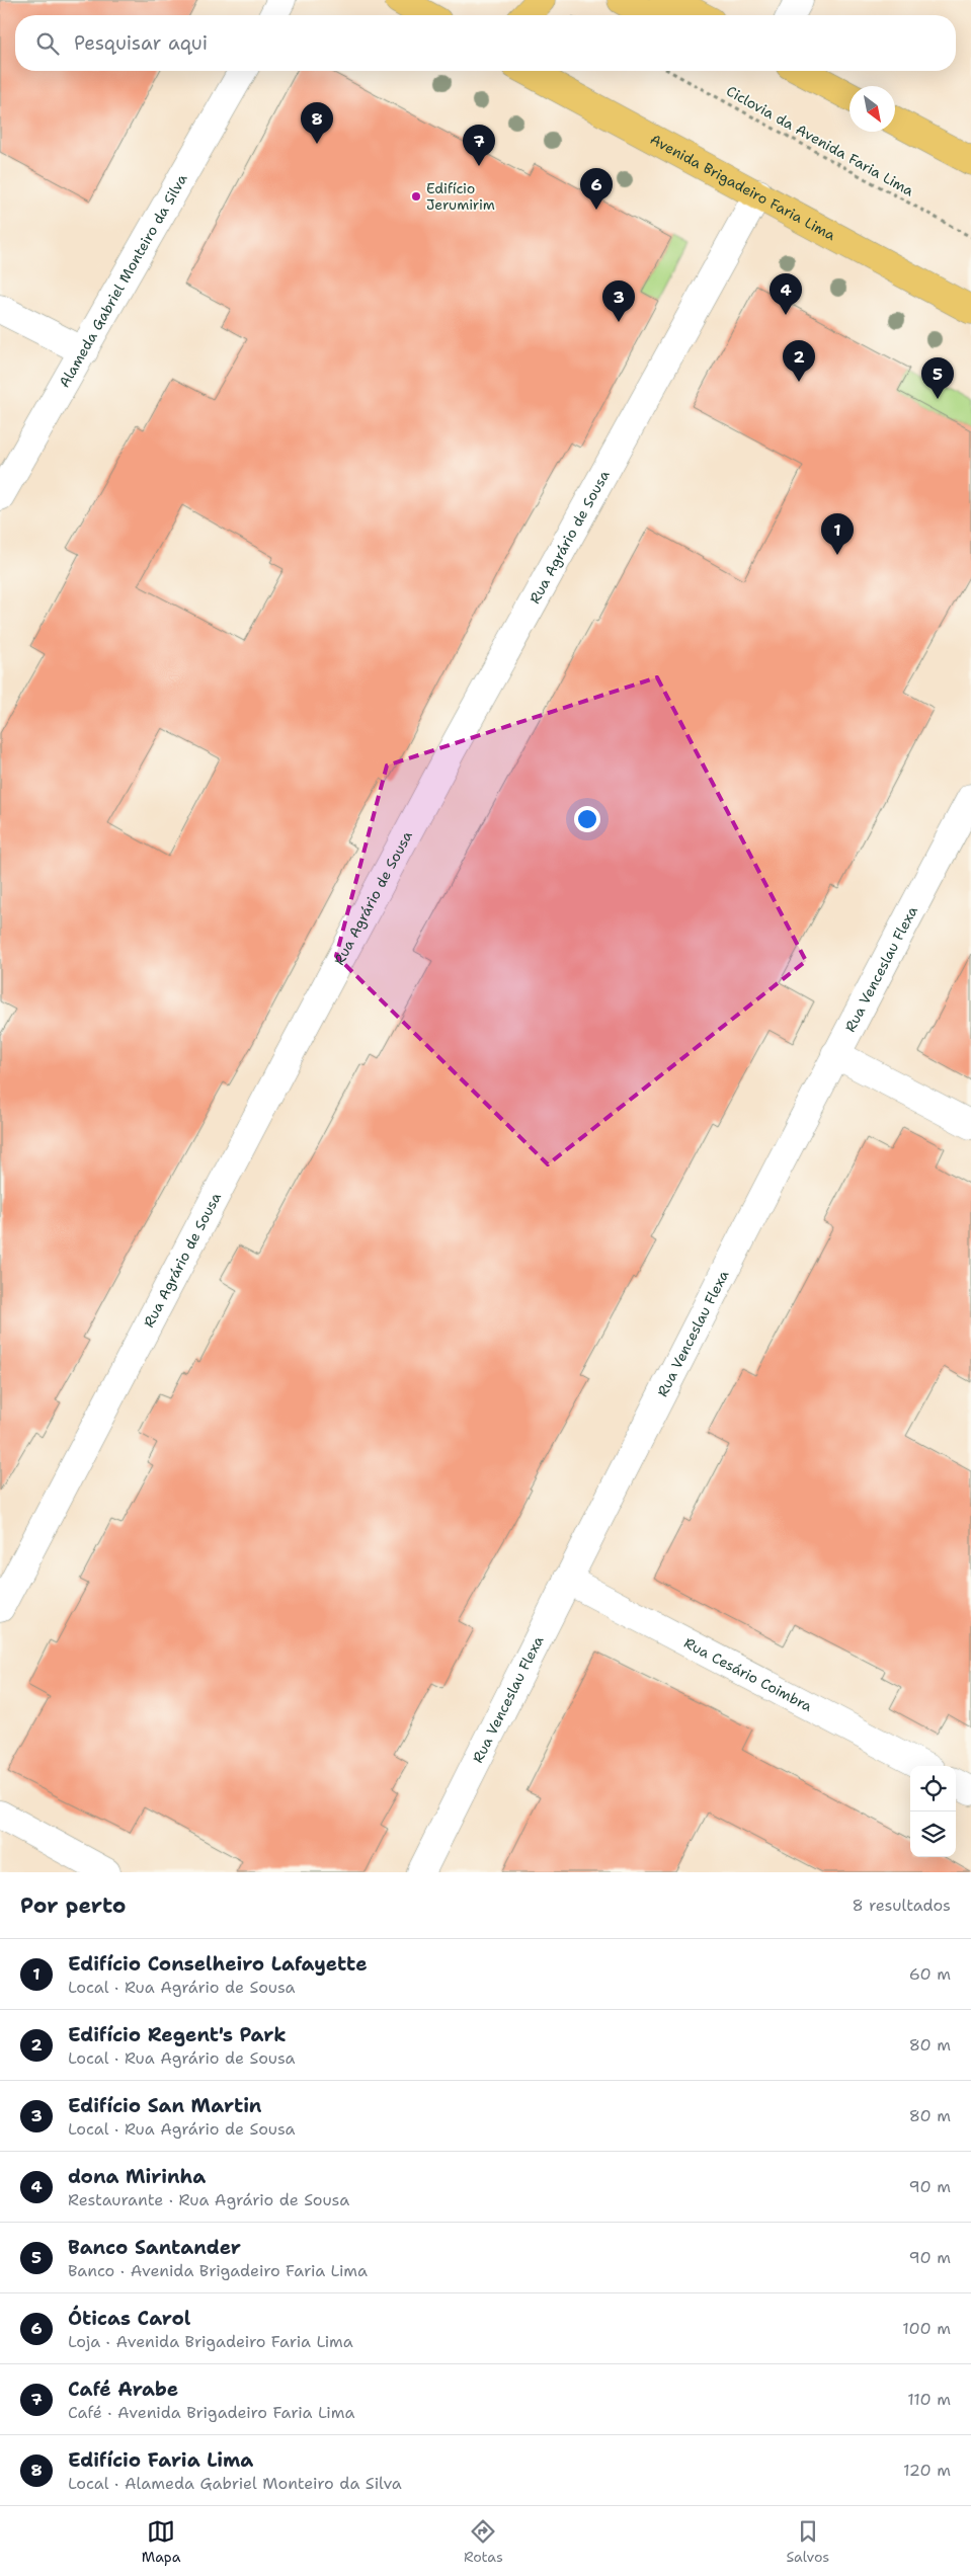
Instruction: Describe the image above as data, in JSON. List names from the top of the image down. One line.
{"streets":{"highway":["Avenida Brigadeiro Faria Lima"],"street":["Alameda Gabriel Monteiro da Silva","Rua Agrário de Sousa","Rua Venceslau Flexa","Rua Cesário Coimbra"],"path":["Ciclovia da Avenida Faria Lima"]},"crossings":[["Avenida Brigadeiro Faria Lima","Rua Agrário de Sousa"],["Rua Venceslau Flexa","Rua Cesário Coimbra"]],"places":["Edifício Jerumirim"],"north":"bottom right","page":{"search":"Pesquisar aqui","pins":["8","7","6","4","3","2","5","1"],"heading":["Por perto","8 resultados"],"list":[{"mark":"1","name":"Edifício Conselheiro Lafayette","note":"Local · Rua Agrário de Sousa","value":"60 m"},{"mark":"2","name":"Edifício Regent's Park","note":"Local · Rua Agrário de Sousa","value":"80 m"},{"mark":"3","name":"Edifício San Martin","note":"Local · Rua Agrário de Sousa","value":"80 m"},{"mark":"4","name":"dona Mirinha","note":"Restaurante · Rua Agrário de Sousa","value":"90 m"},{"mark":"5","name":"Banco Santander","note":"Banco · Avenida Brigadeiro Faria Lima","value":"90 m"},{"mark":"6","name":"Óticas Carol","note":"Loja · Avenida Brigadeiro Faria Lima","value":"100 m"},{"mark":"7","name":"Café Arabe","note":"Café · Avenida Brigadeiro Faria Lima","value":"110 m"},{"mark":"8","name":"Edifício Faria Lima","note":"Local · Alameda Gabriel Monteiro da Silva","value":"120 m"}],"nav":["Mapa","Rotas","Salvos"]}}
